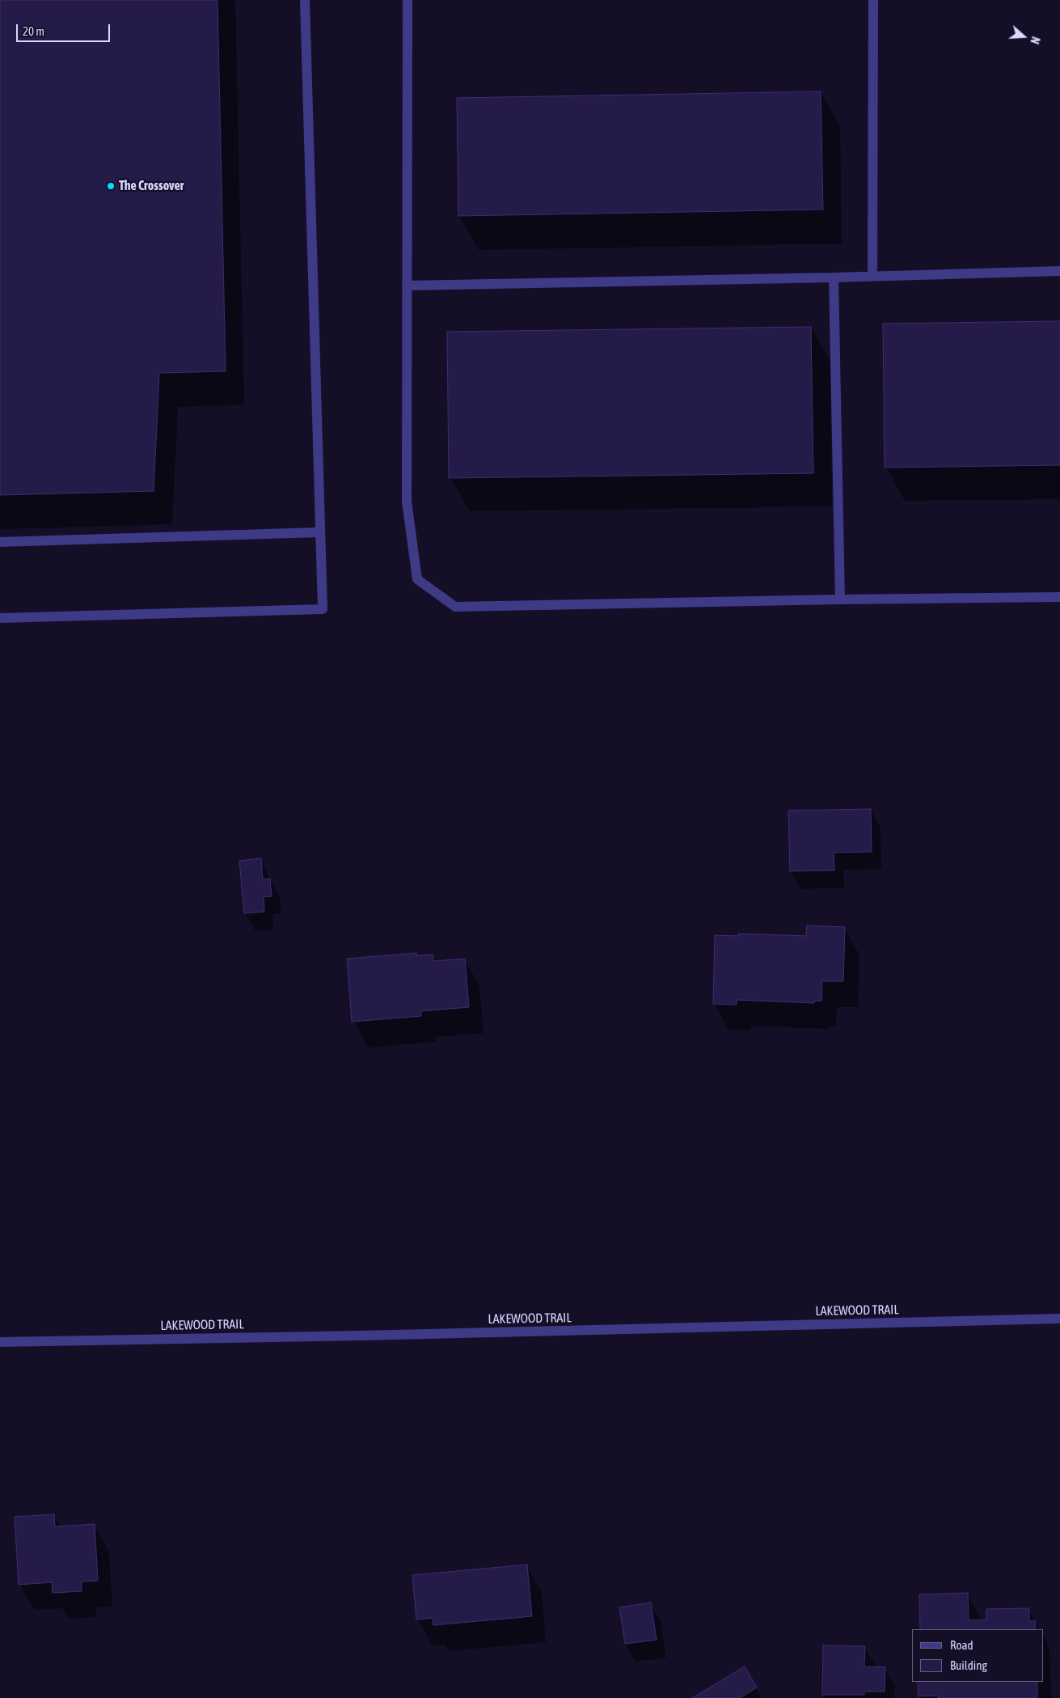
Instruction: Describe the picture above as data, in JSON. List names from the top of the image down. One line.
{"streets":{"street":["LAKEWOOD TRAIL"]},"places":["The Crossover"],"legend":["Road","Building"],"scale_bar":"20 m","north":"right"}
